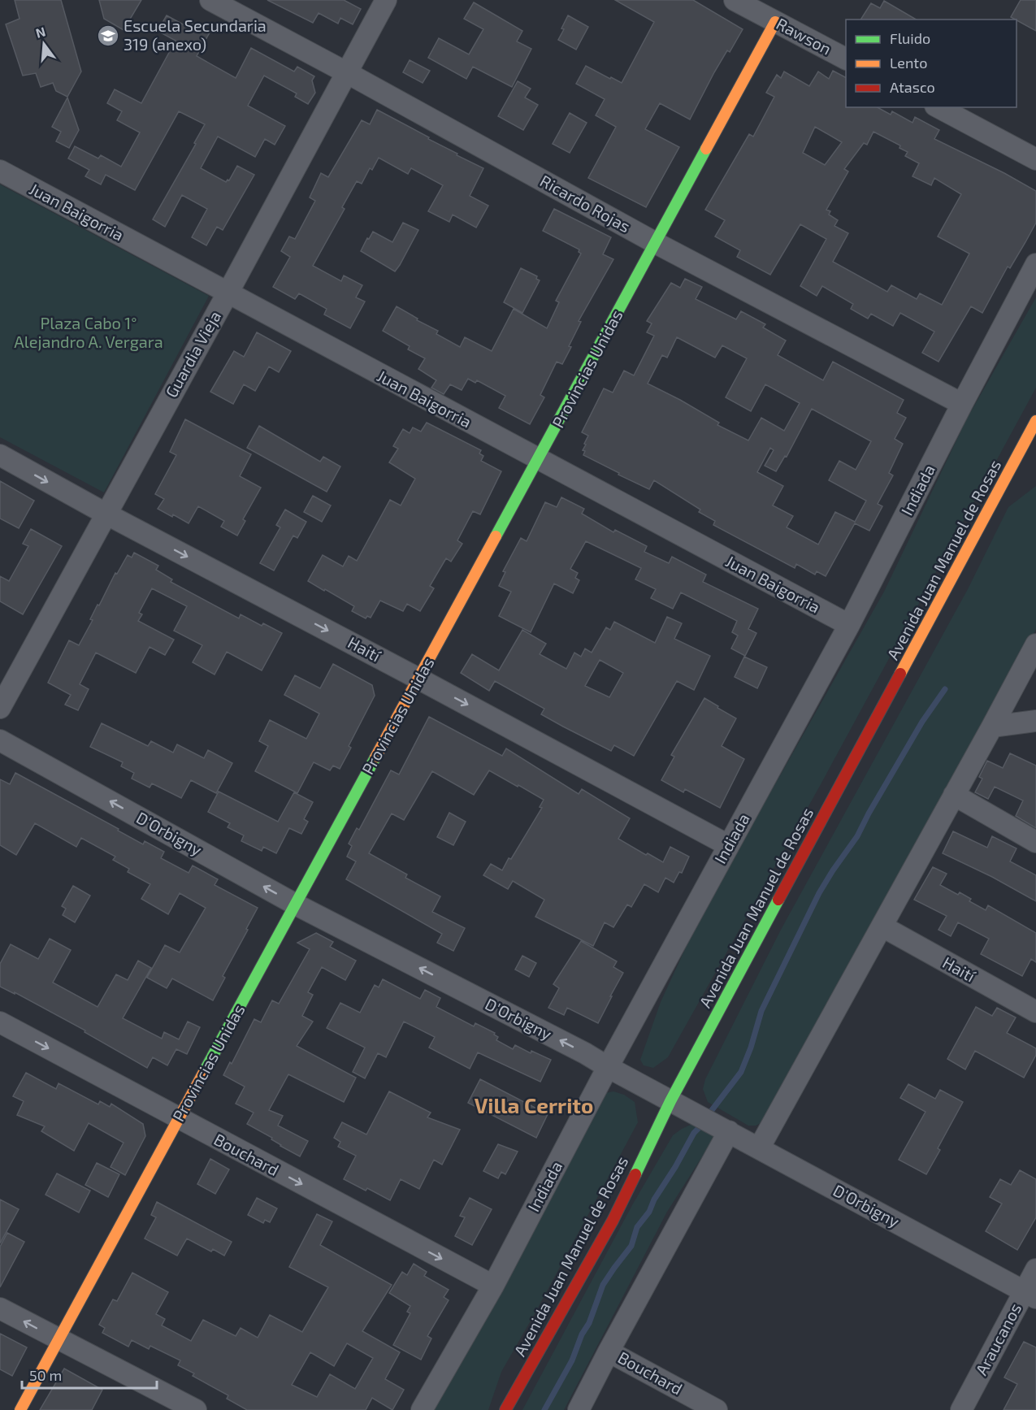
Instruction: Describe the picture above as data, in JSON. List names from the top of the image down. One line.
{"streets":{"street":["Rawson","Ricardo Rojas","Juan Baigorria","Guardia Vieja","Provincias Unidas","Indiada","Avenida Juan Manuel de Rosas","Haití","D'Orbigny","Bouchard","Araucanos"]},"crossings":[["Rawson","Provincias Unidas"],["Ricardo Rojas","Guardia Vieja"],["Ricardo Rojas","Provincias Unidas"],["Ricardo Rojas","Indiada"],["Juan Baigorria","Guardia Vieja"],["Juan Baigorria","Provincias Unidas"],["Juan Baigorria","Indiada"],["Guardia Vieja","Haití"],["Provincias Unidas","Haití"],["Provincias Unidas","D'Orbigny"],["Provincias Unidas","Bouchard"],["Indiada","Haití"],["Indiada","D'Orbigny"],["Indiada","Bouchard"],["Avenida Juan Manuel de Rosas","D'Orbigny"],["D'Orbigny","Araucanos"]],"one_way":["Haití","D'Orbigny","Bouchard"],"districts":["Villa Cerrito"],"parks":["Plaza Cabo 1° Alejandro A. Vergara"],"places":{"school or university":["Escuela Secundaria 319 (anexo)"]},"legend":["Fluido","Lento","Atasco"],"scale_bar":"50 m","north":"top"}
